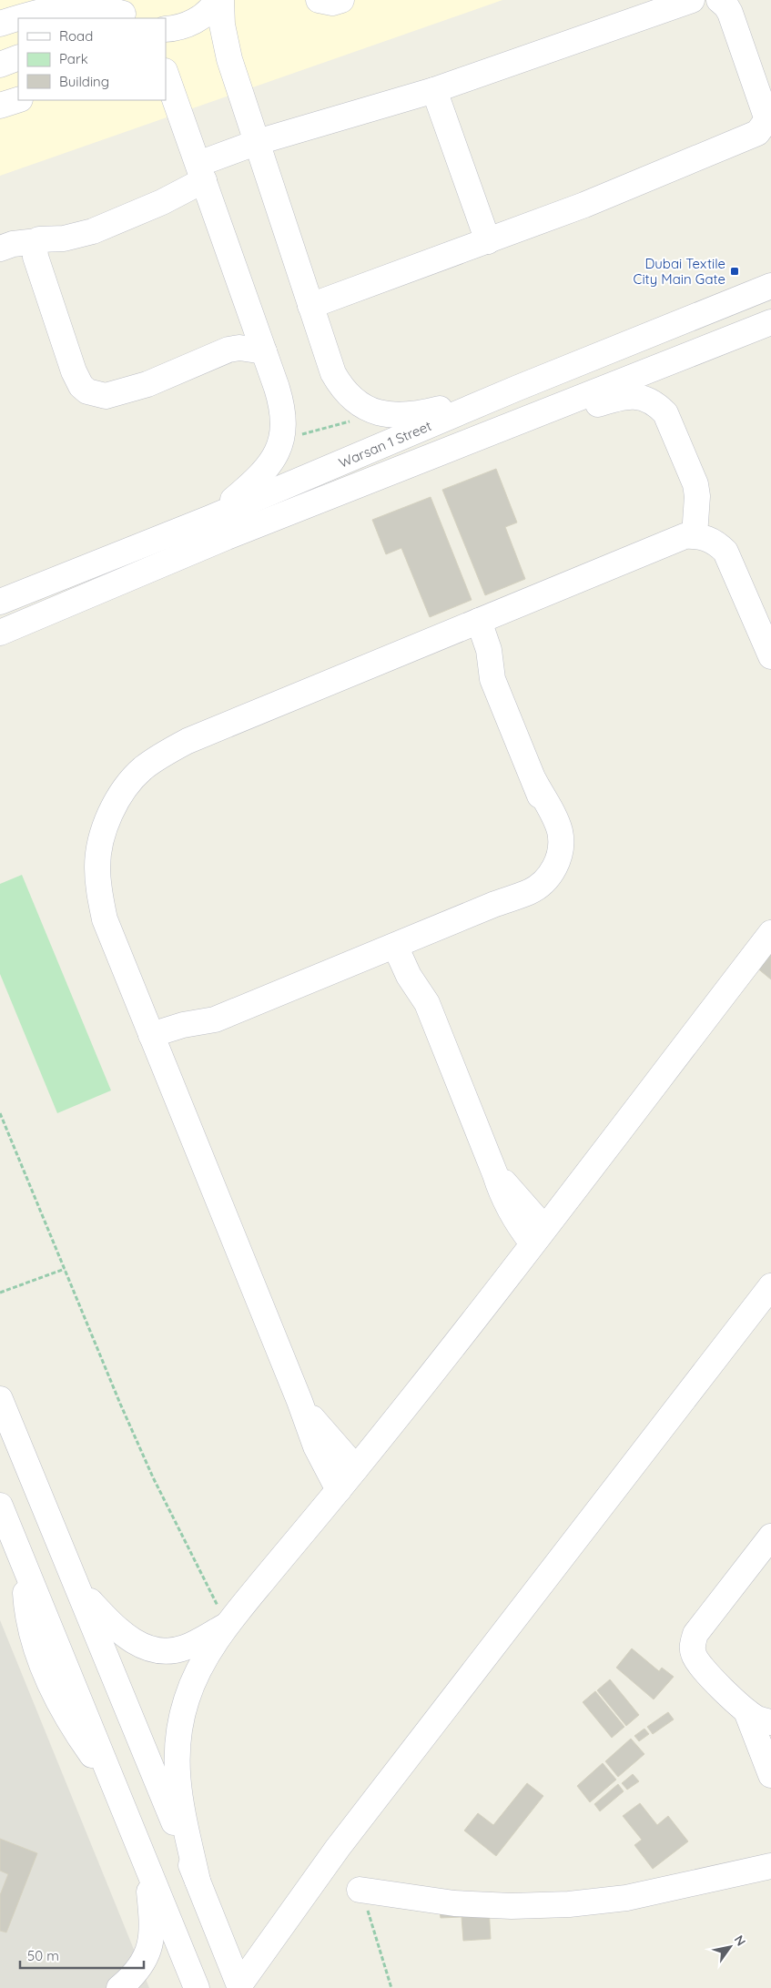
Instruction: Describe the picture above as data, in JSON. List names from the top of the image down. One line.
{"streets":{"street":["Warsan 1 Street"]},"places":{"transit":["Dubai Textile City Main Gate"]},"legend":["Road","Park","Building"],"scale_bar":"50 m","north":"top right"}
